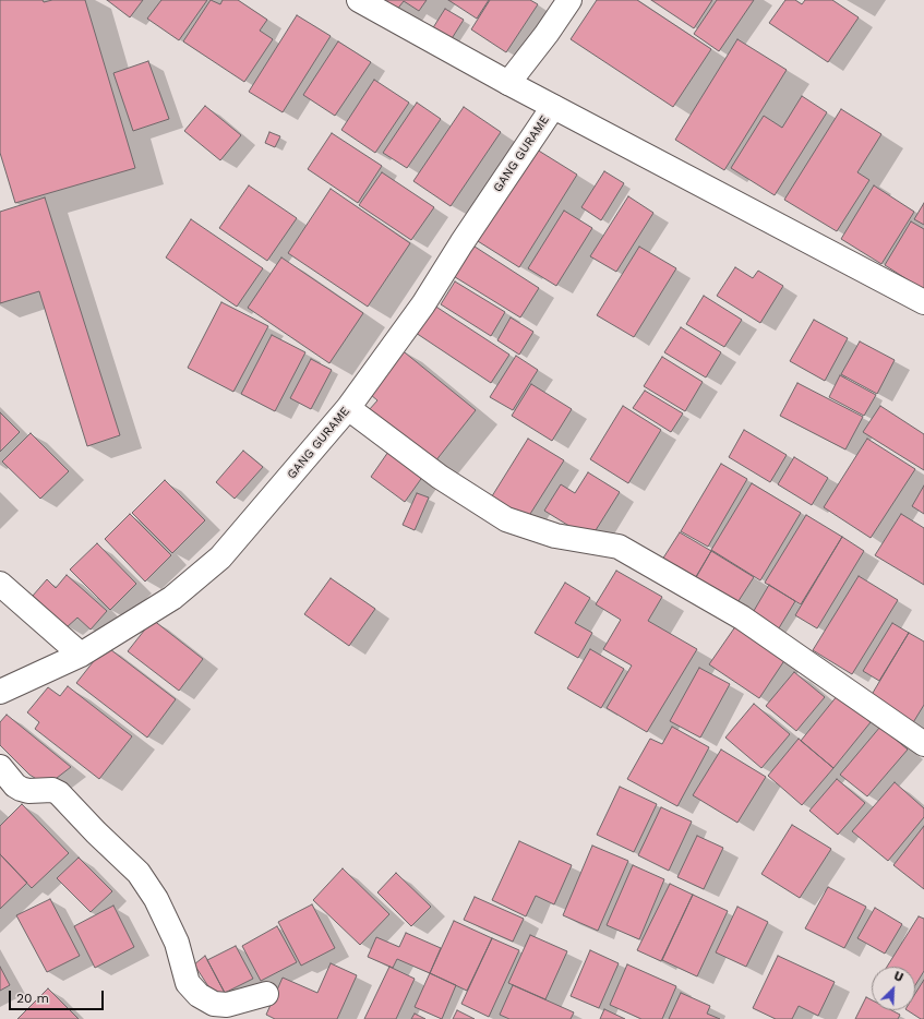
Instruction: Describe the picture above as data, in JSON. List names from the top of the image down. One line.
{"streets":{"street":["GANG GURAME"]},"scale_bar":"20 m","north":"top right"}
